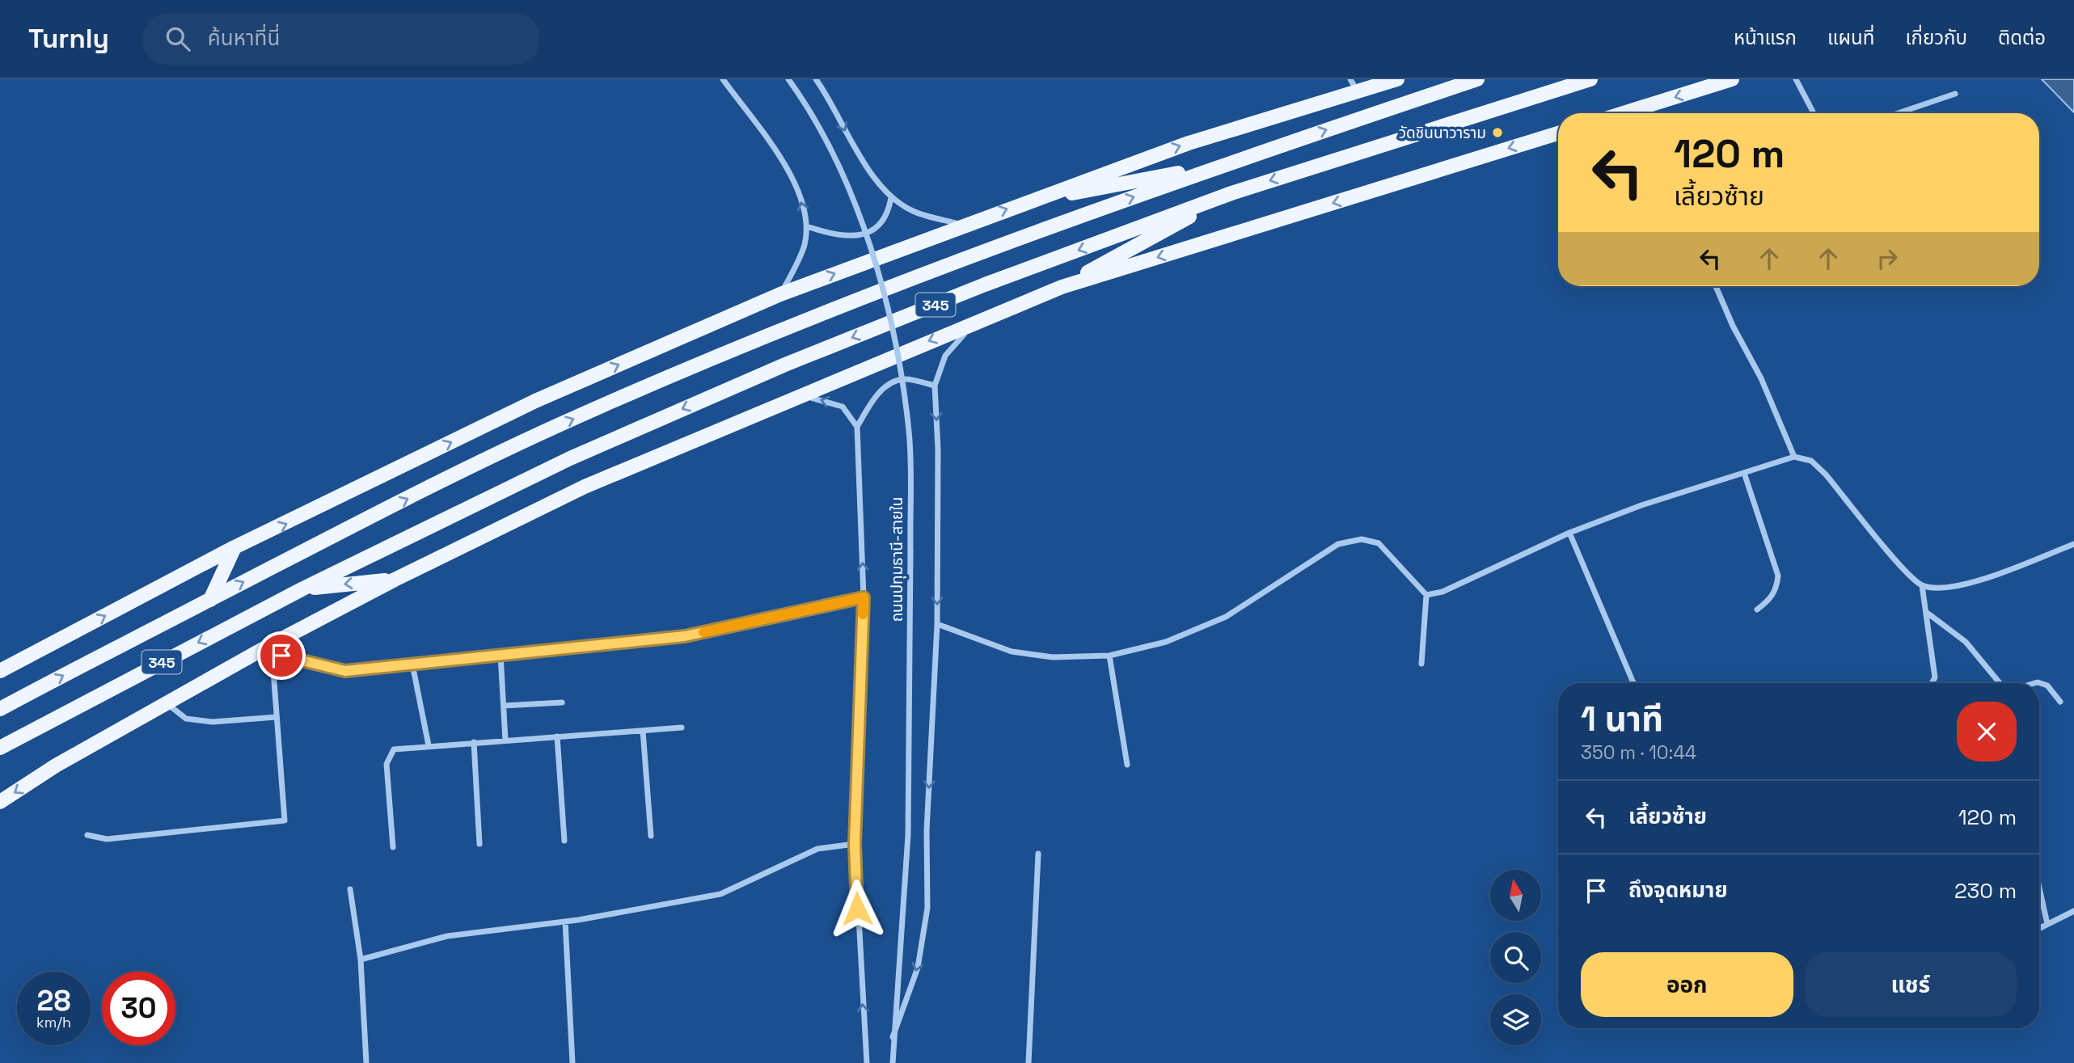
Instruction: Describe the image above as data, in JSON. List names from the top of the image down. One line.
{"streets":{"main road":["345"],"street":["ถนนปทุมธานี-สายใน"]},"places":["วัดชินนาวาราม"],"north":"top","page":{"header":"Turnly","search":"ค้นหาที่นี่","nav":["หน้าแรก","แผนที่","เกี่ยวกับ","ติดต่อ"],"turn":["120 m","เลี้ยวซ้าย"],"heading":["1 นาที","350 m · 10:44"],"list":[{"name":"เลี้ยวซ้าย","value":"120 m"},{"name":"ถึงจุดหมาย","value":"230 m"}],"buttons":["ออก","แชร์"],"speed":"28 km/h","limit":"30"}}
